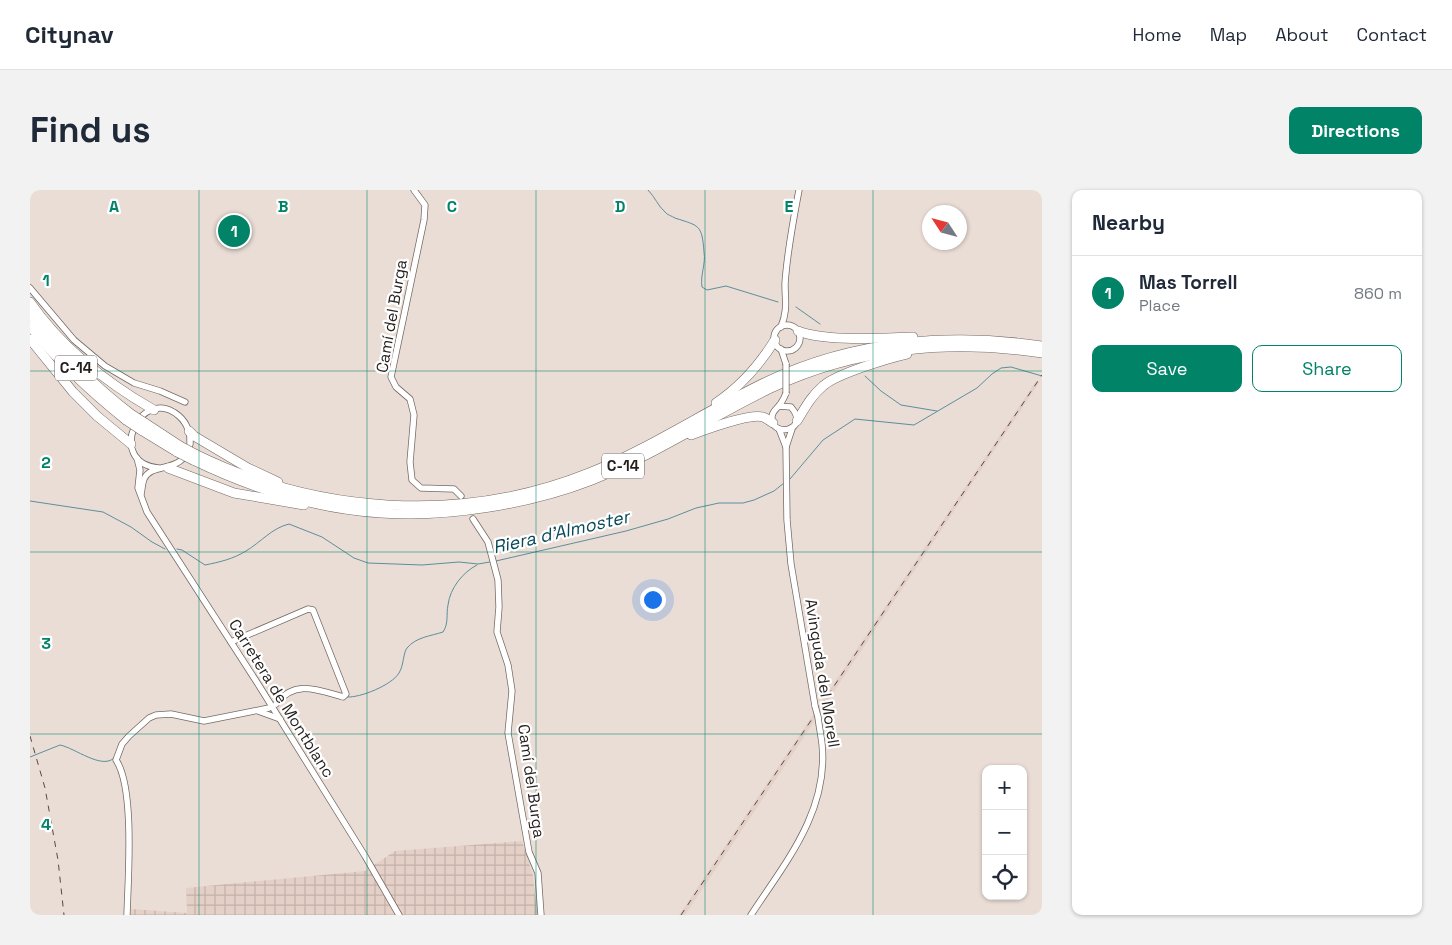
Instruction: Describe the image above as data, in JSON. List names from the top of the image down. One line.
{"streets":{"highway":["C-14"],"street":["Camí del Burga","Avinguda del Morell","Carretera de Montblanc"]},"water":["Riera d'Almoster"],"north":"top left","page":{"header":"Citynav","nav":["Home","Map","About","Contact"],"buttons":["Directions",["Save","Share"]],"title":"Find us","heading":"Nearby","pins":"1","list":[{"mark":"1","name":"Mas Torrell","note":"Place","value":"860 m"}],"map_buttons":["+","−"]},"grid":{"columns":["A","B","C","D","E"],"rows":["1","2","3","4"]}}
